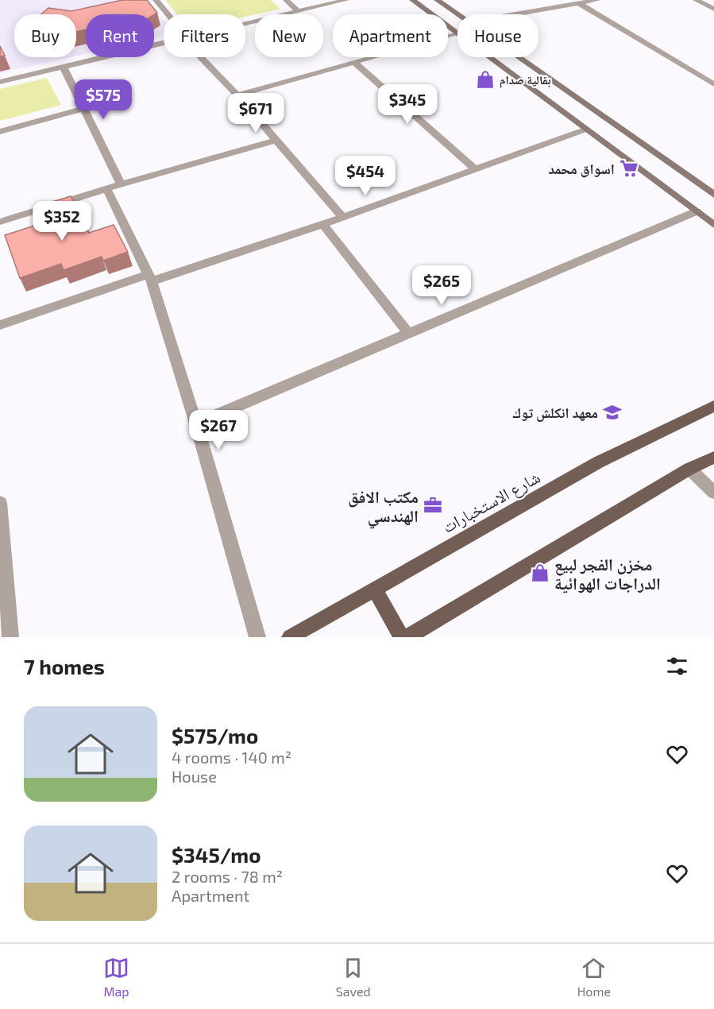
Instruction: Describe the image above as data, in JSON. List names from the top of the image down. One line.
{"streets":{"main road":["شارع الاستخبارات"]},"places":{"shop":["بقالية صدام","مخزن الفجر لبيع الدراجات الهوائية"],"supermarket":["اسواق محمد"],"school or university":["معهد انكلش توك"],"office":["مكتب الافق الهندسي"]},"page":{"chip":["Buy","Rent","Filters","New","Apartment","House"],"price":["$575","$345","$671","$454","$352","$265","$267"],"heading":"7 homes","list":[{"name":"$575/mo","note":"4 rooms · 140 m² · House"},{"name":"$345/mo","note":"2 rooms · 78 m² · Apartment"}],"tabs":["Map","Saved","Home"]}}
